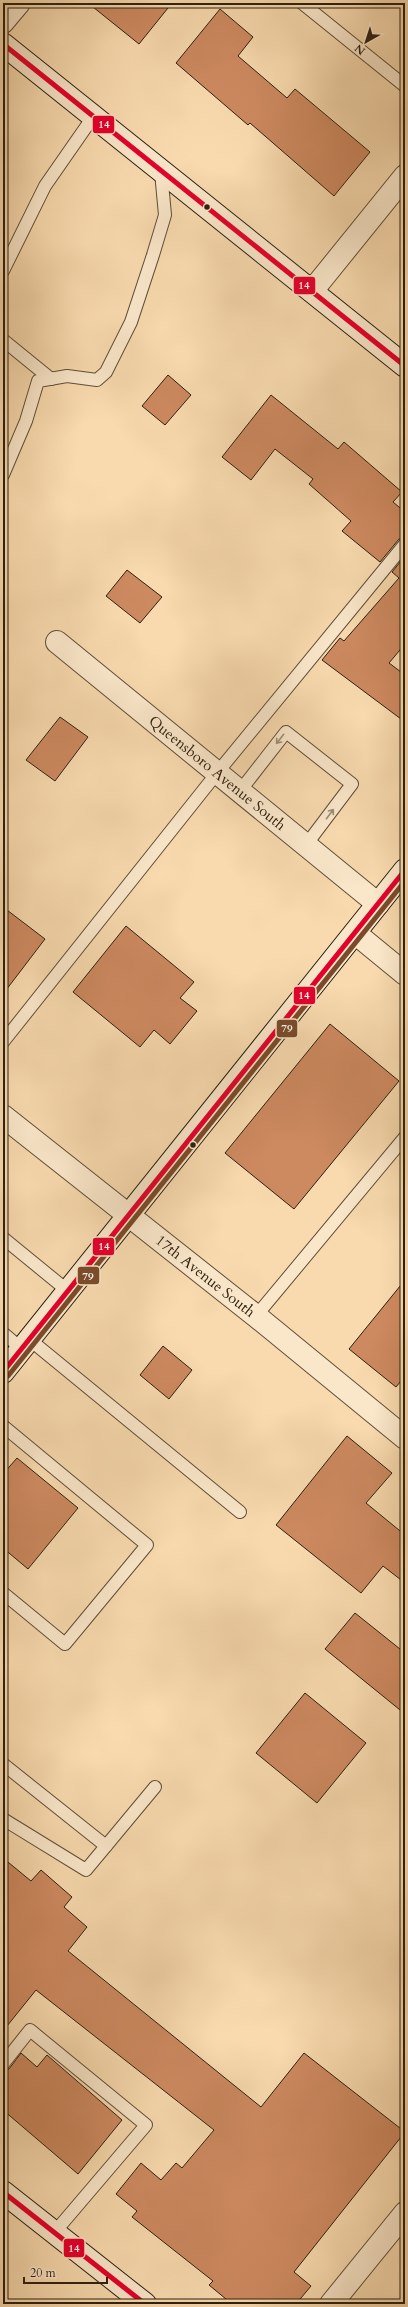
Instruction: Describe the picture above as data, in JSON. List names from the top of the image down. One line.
{"streets":{"street":["Queensboro Avenue South","17th Avenue South"]},"lines":["transit line 14","transit line 79"],"scale_bar":"20 m","north":"bottom left"}
